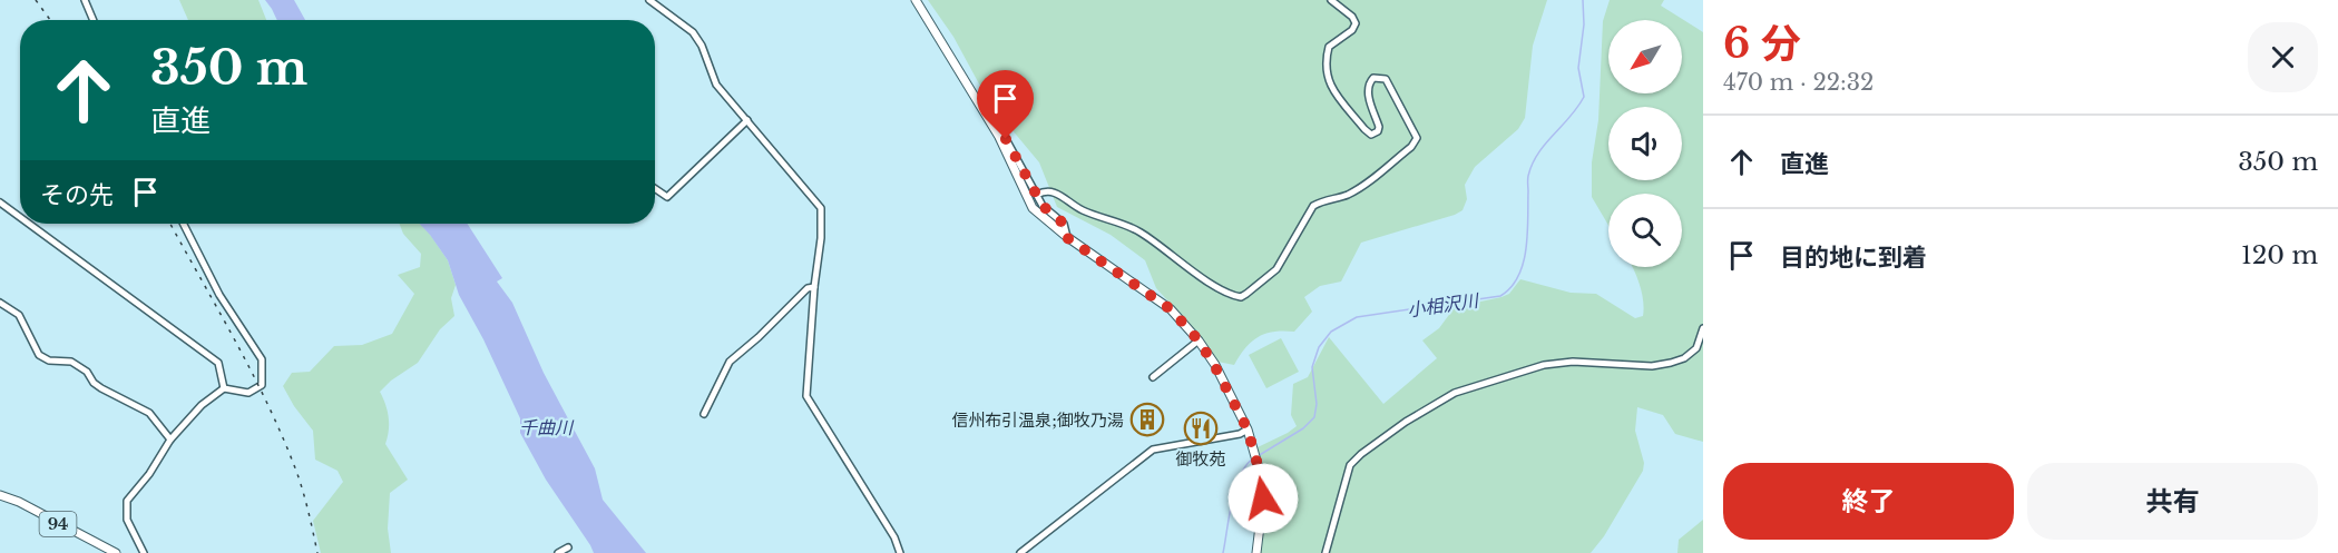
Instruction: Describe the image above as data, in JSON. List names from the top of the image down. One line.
{"streets":{"main road":["94"]},"water":["小相沢川","千曲川"],"places":{"building":["信州布引温泉;御牧乃湯"],"restaurant":["御牧苑"]},"north":"bottom left","page":{"heading":["6 分","470 m · 22:32"],"turn":["350 m","直進"],"list":[{"name":"直進","value":"350 m"},{"name":"目的地に到着","value":"120 m"}],"then":"その先","buttons":["終了","共有"]}}
